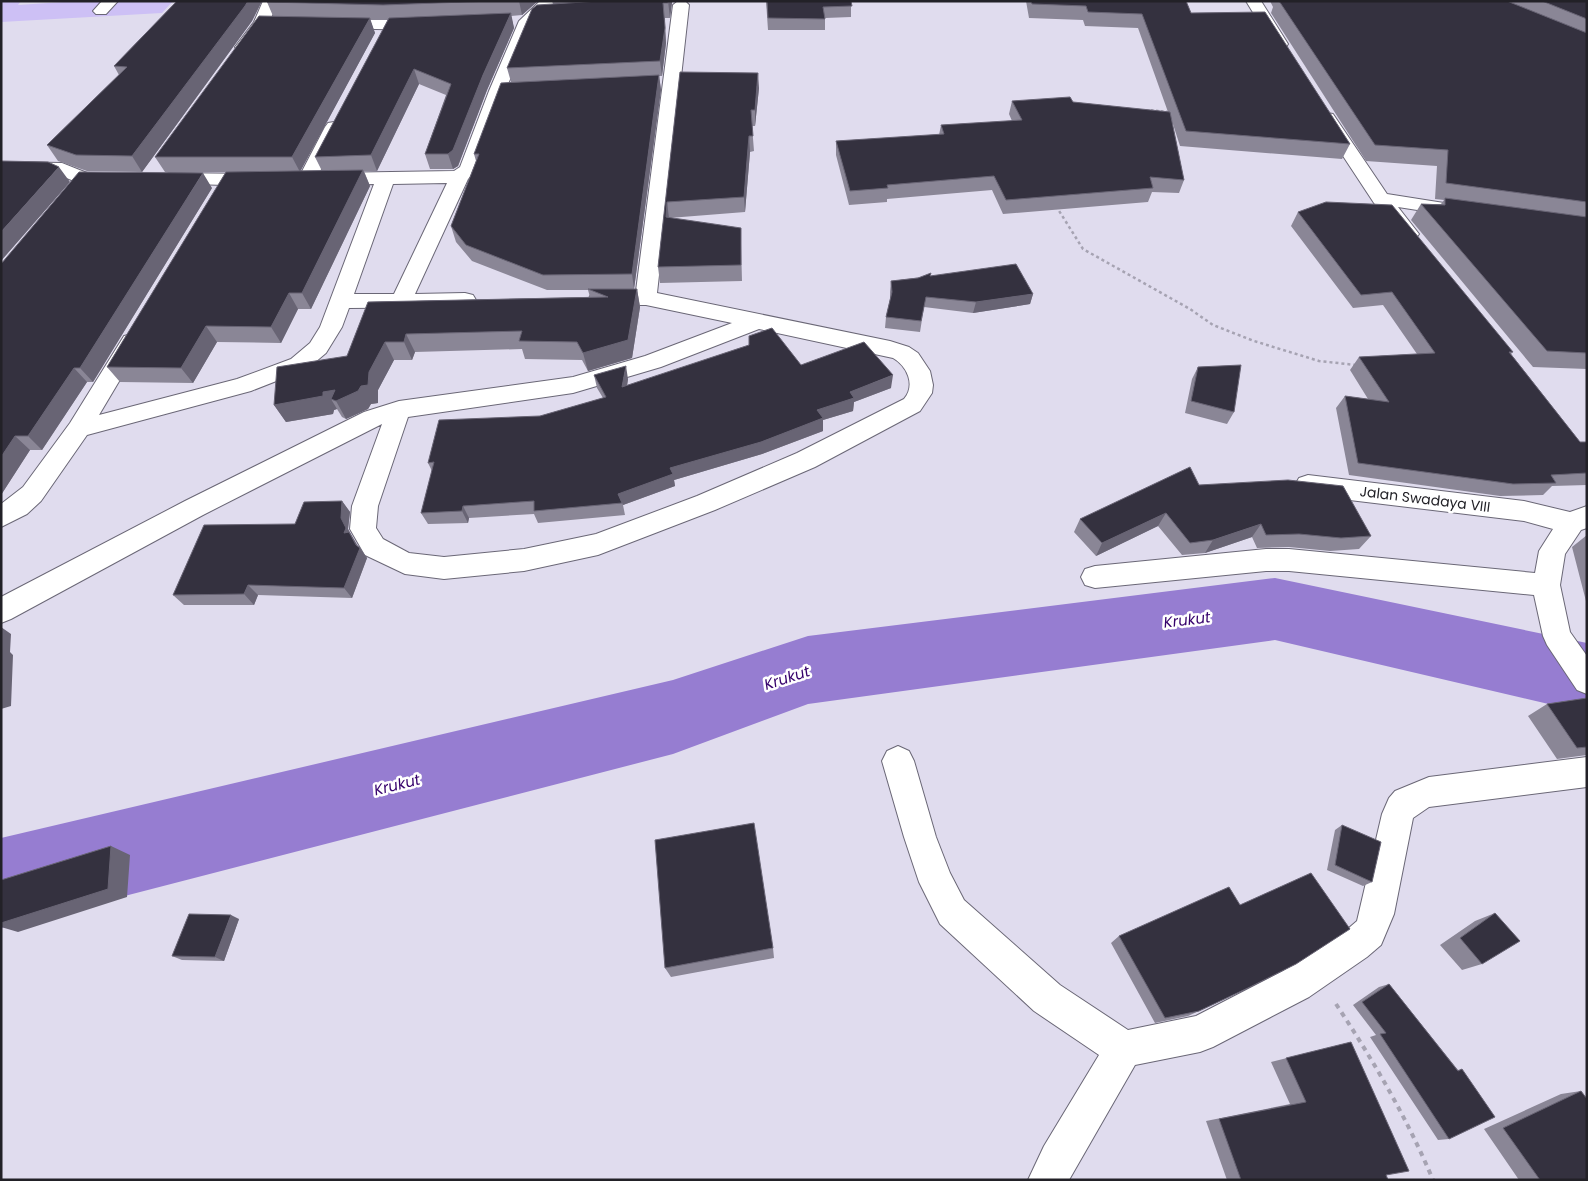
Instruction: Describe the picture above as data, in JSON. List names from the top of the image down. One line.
{"streets":{"street":["Jalan Swadaya VIII"]},"water":["Krukut"]}
